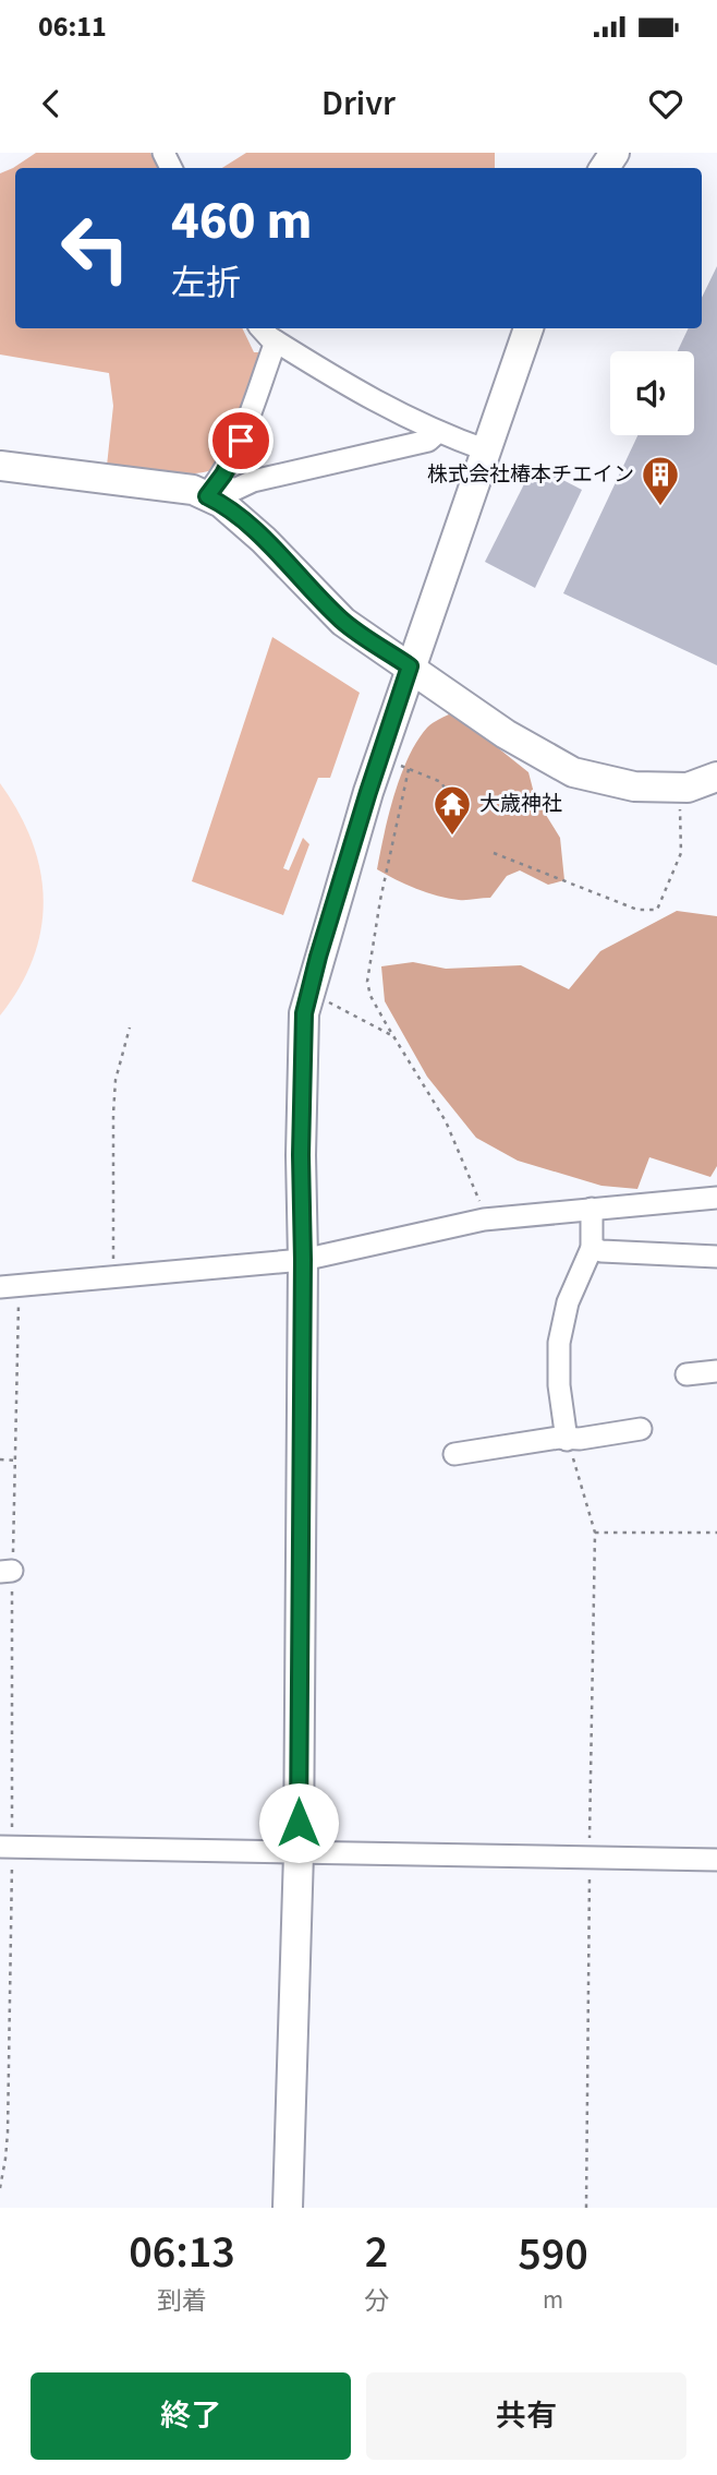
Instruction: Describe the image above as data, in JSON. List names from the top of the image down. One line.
{"places":{"building":["株式会社椿本チエイン"],"temple":["大歳神社"]},"page":{"status":"06:11","header":"Drivr","turn":["460 m","左折"],"eta":["06:13","到着","2","分","590","m"],"buttons":["終了","共有"]}}
